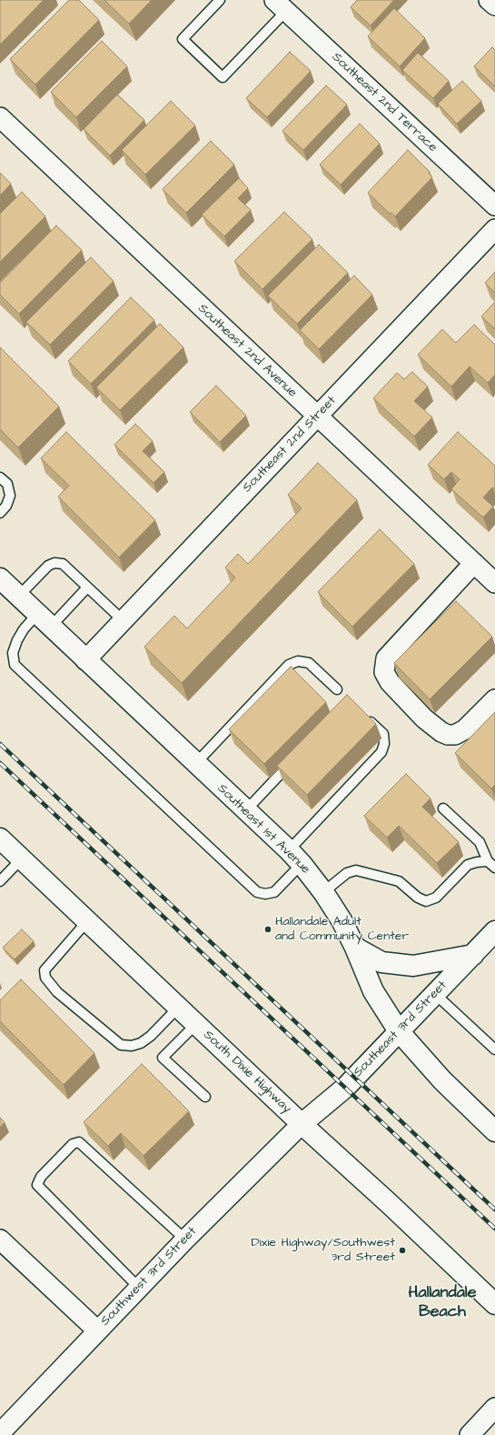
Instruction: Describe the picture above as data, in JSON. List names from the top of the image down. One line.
{"streets":{"main road":["Southeast 1st Avenue","Southeast 3rd Street","South Dixie Highway"],"street":["Southeast 2nd Terrace","Southeast 2nd Avenue","Southeast 2nd Street","Southwest 3rd Street"]},"crossings":[["Southeast 2nd Avenue","Southeast 2nd Street"],["Southeast 2nd Street","Southeast 1st Avenue"],["Southeast 1st Avenue","Southeast 3rd Street"],["Southeast 3rd Street","South Dixie Highway"],["Southeast 3rd Street","Southwest 3rd Street"],["South Dixie Highway","Southwest 3rd Street"]],"districts":["Hallandale Beach"],"places":["Hallandale Adult and Community Center","Dixie Highway/Southwest 3rd Street"]}
